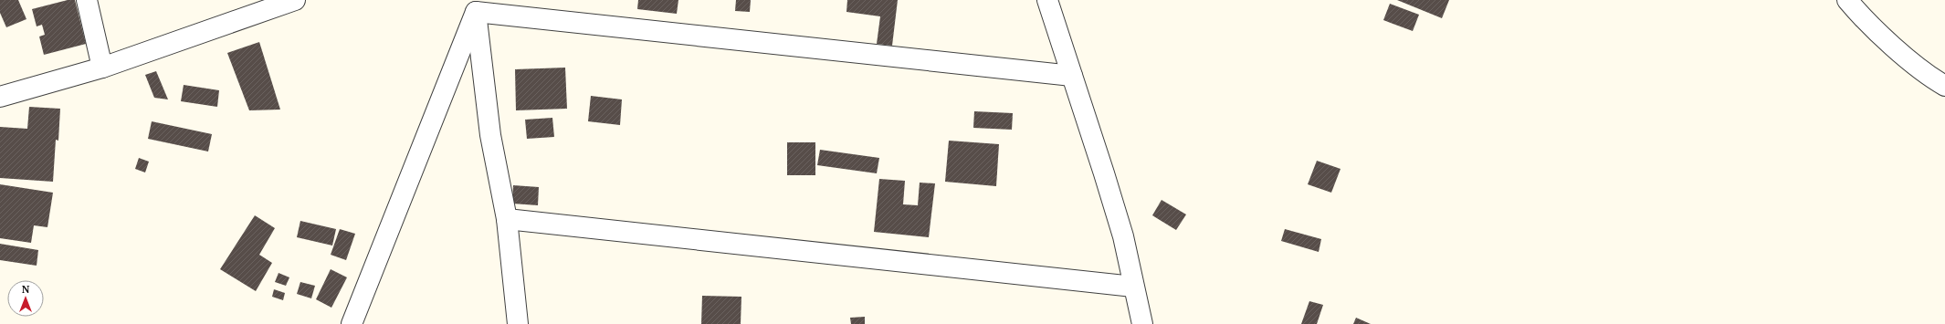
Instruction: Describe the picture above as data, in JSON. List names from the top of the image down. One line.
{"north":"top"}
